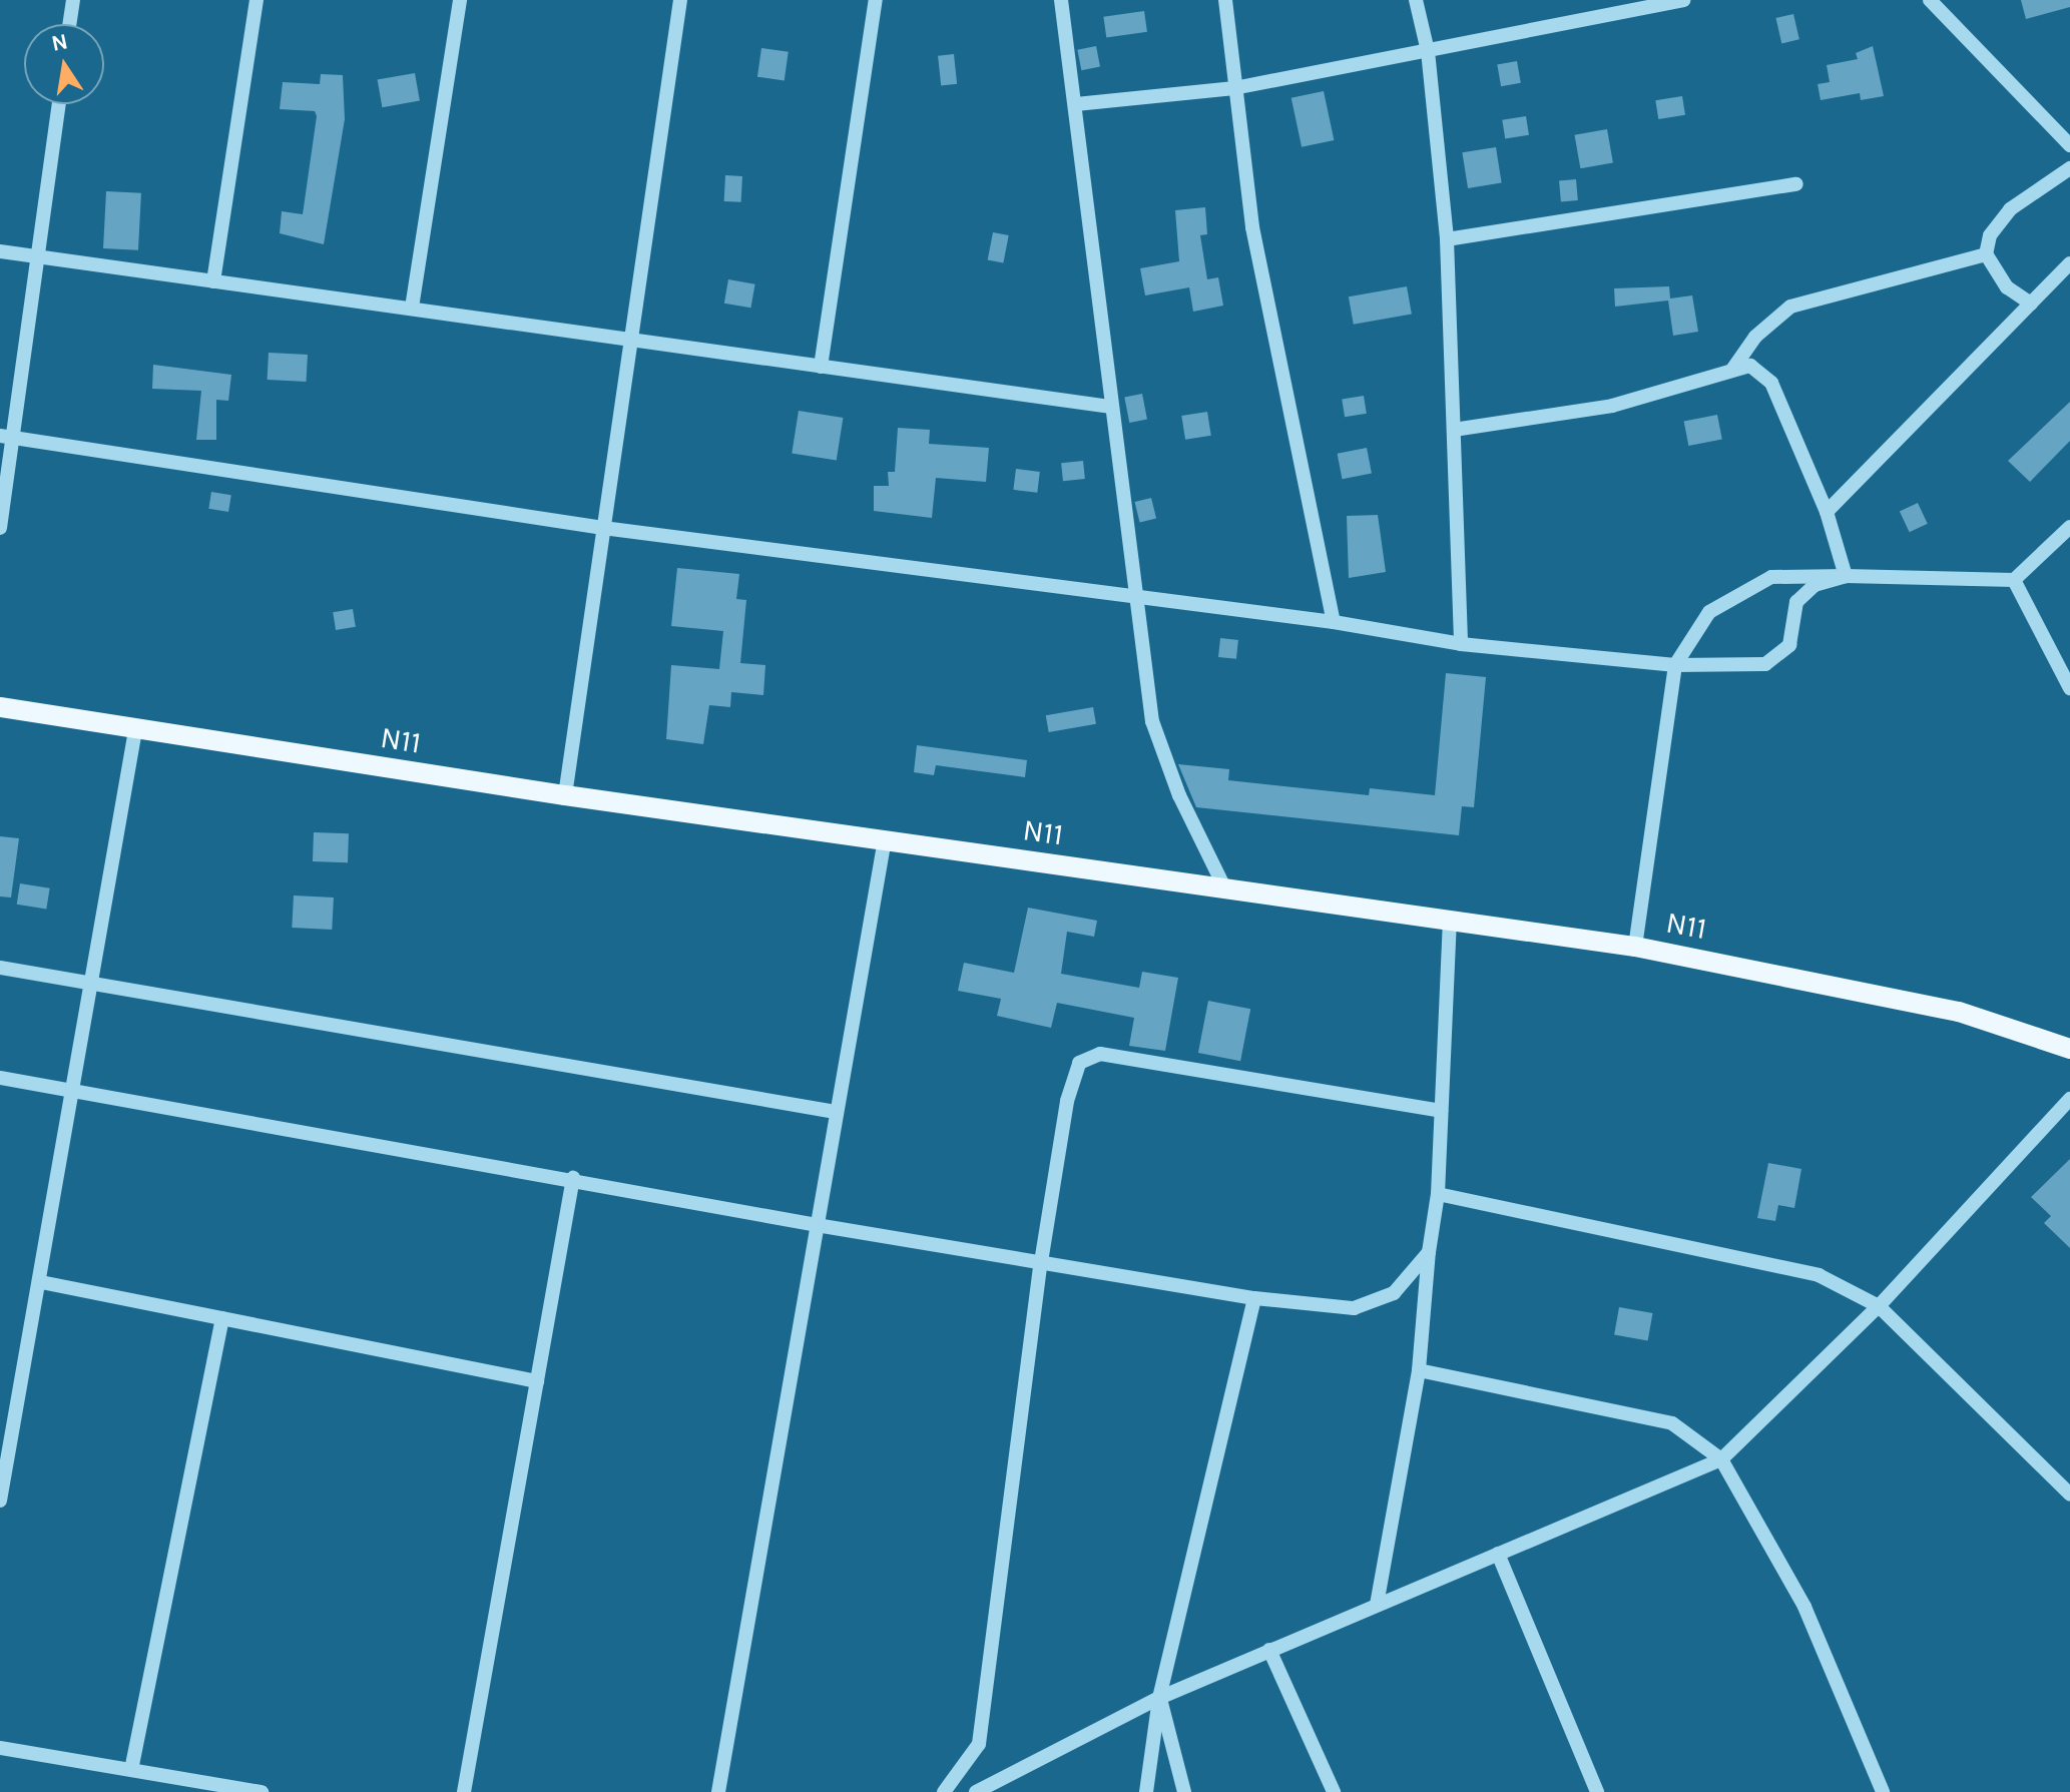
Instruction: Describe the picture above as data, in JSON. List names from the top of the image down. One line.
{"streets":{"main road":["N11"]},"north":"top"}
